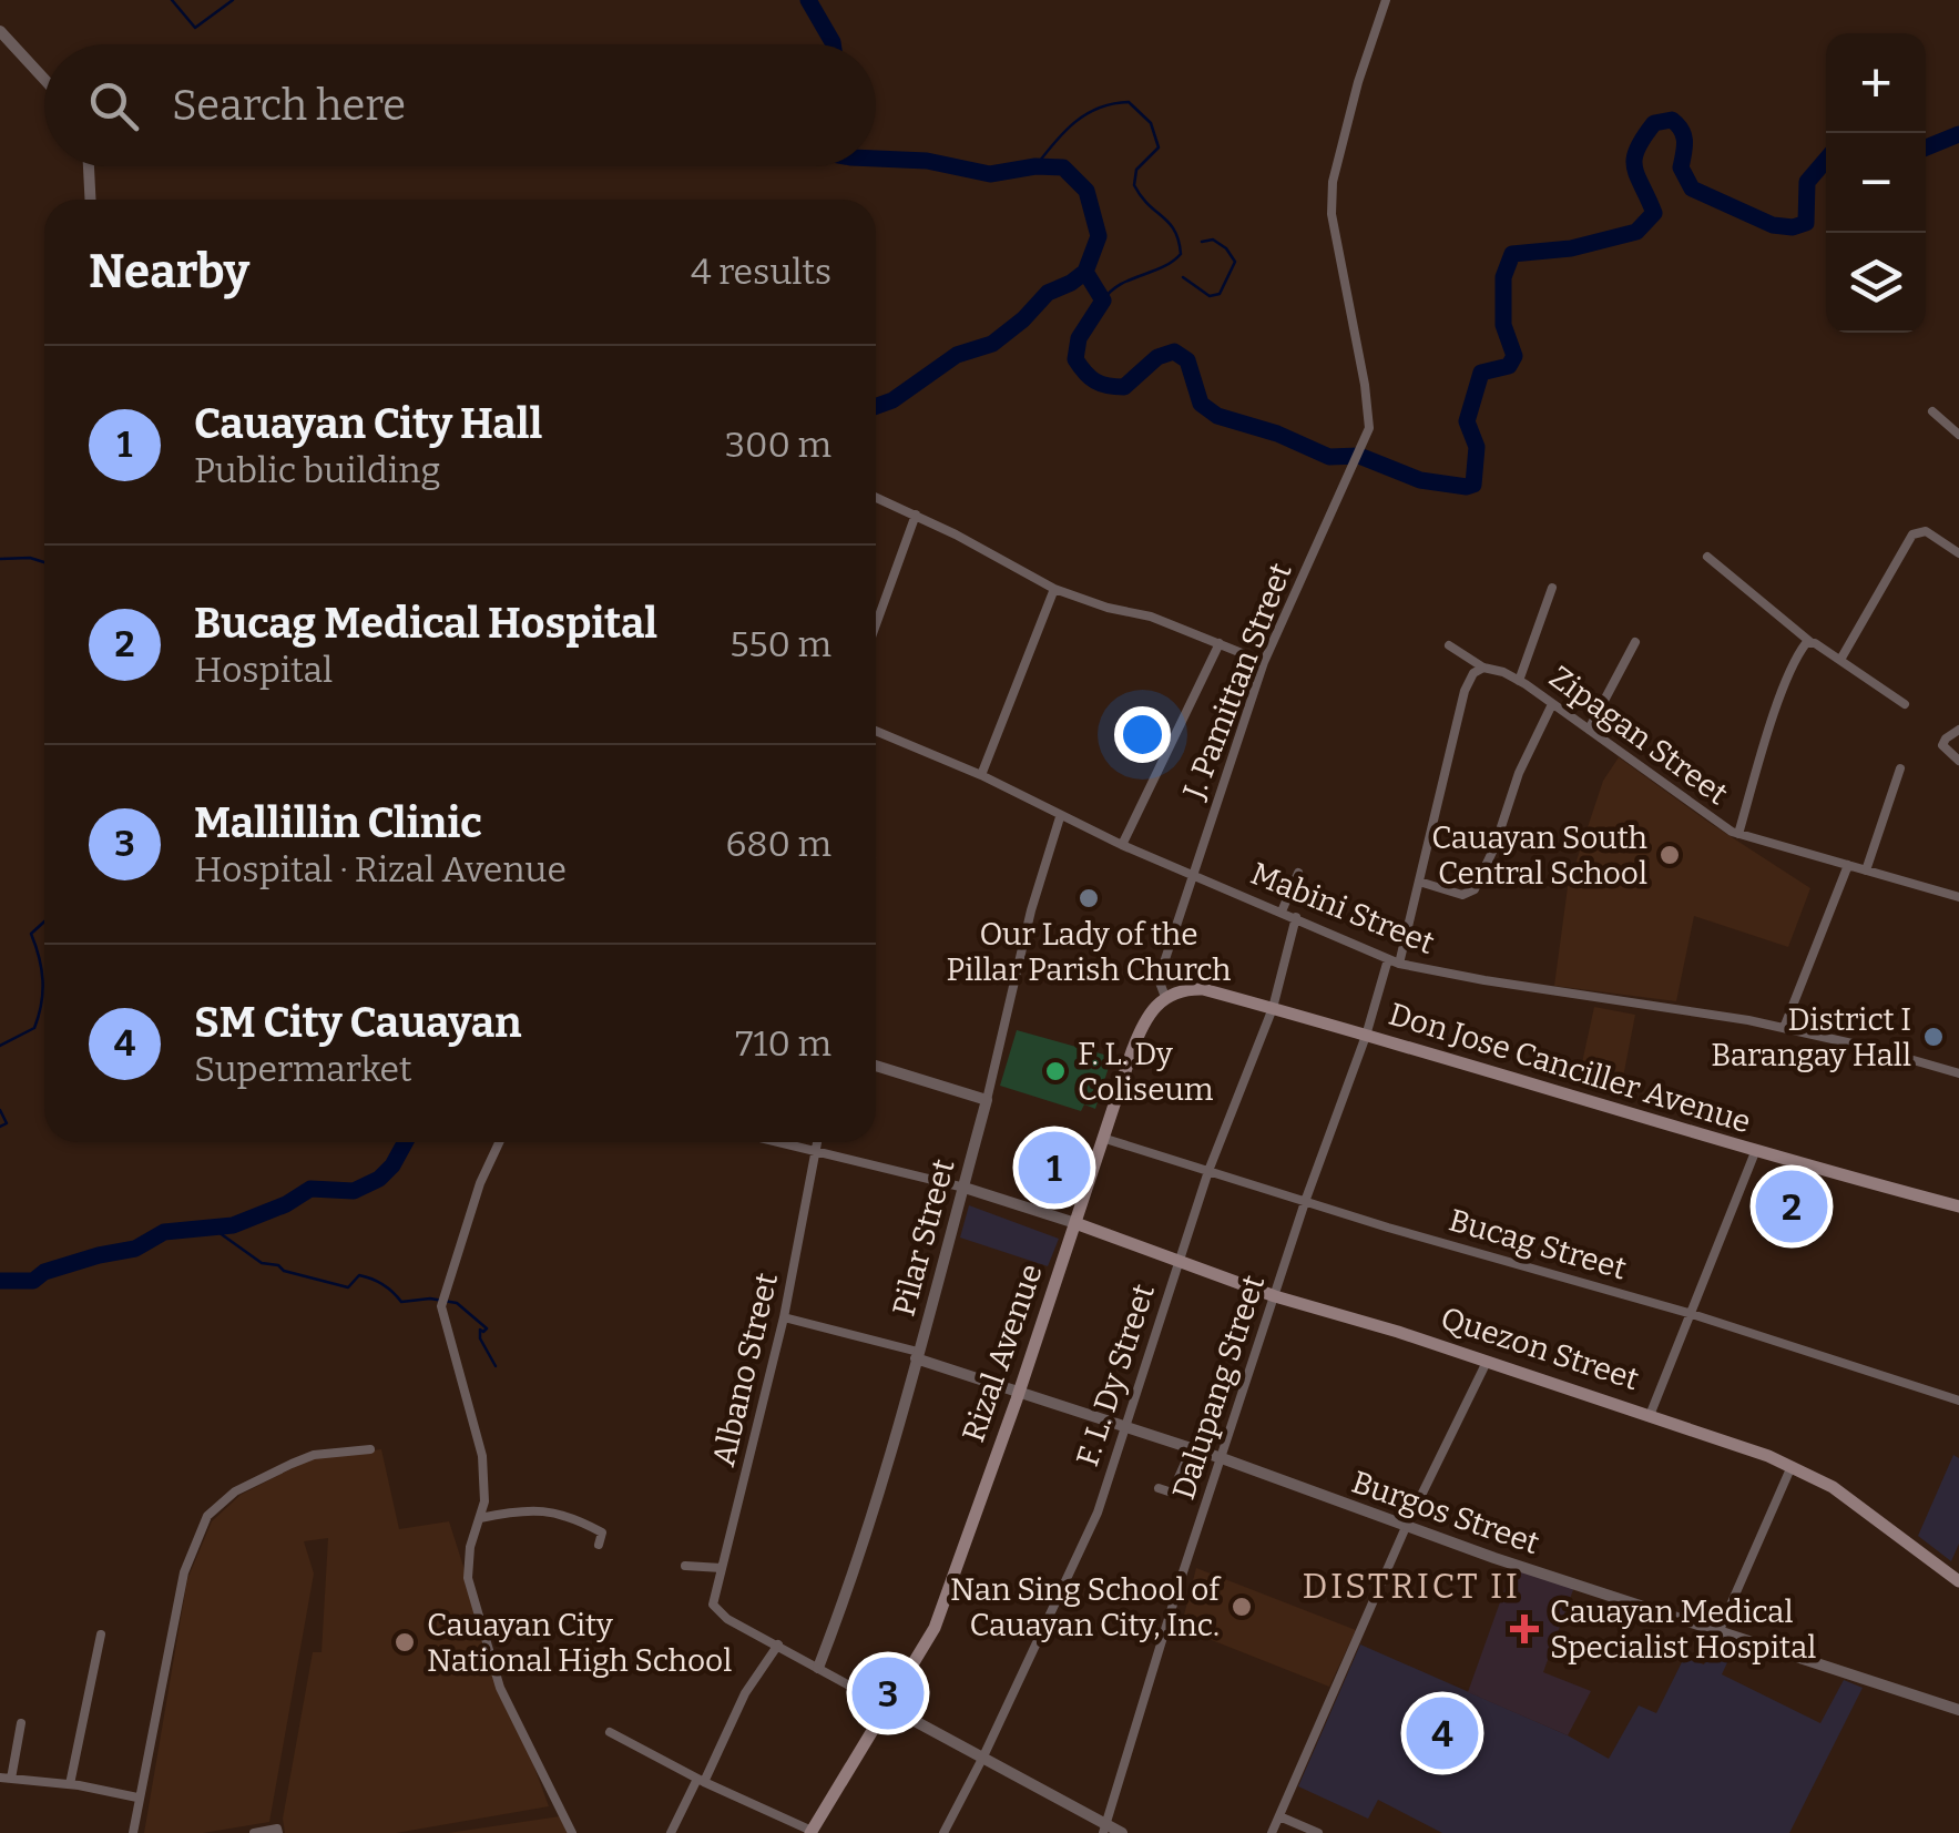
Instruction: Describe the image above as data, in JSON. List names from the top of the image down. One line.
{"streets":{"main road":["Don Jose Canciller Avenue","Quezon Street","Rizal Avenue"],"street":["J. Pamittan Street","Zipagan Street","Mabini Street","Pilar Street","Bucag Street","Albano Street","F. L. Dy Street","Dalupang Street","Burgos Street"]},"crossings":[["J. Pamittan Street","Mabini Street"],["J. Pamittan Street","Rizal Avenue"],["Mabini Street","Pilar Street"],["Mabini Street","Rizal Avenue"],["Mabini Street","F. L. Dy Street"],["Mabini Street","Dalupang Street"],["Don Jose Canciller Avenue","Rizal Avenue"],["Don Jose Canciller Avenue","F. L. Dy Street"],["Don Jose Canciller Avenue","Dalupang Street"],["Pilar Street","Burgos Street"],["Bucag Street","Rizal Avenue"],["Bucag Street","F. L. Dy Street"],["Bucag Street","Dalupang Street"],["Quezon Street","Rizal Avenue"],["Quezon Street","F. L. Dy Street"],["Quezon Street","Dalupang Street"],["Rizal Avenue","Burgos Street"],["F. L. Dy Street","Burgos Street"],["Dalupang Street","Burgos Street"]],"districts":["DISTRICT II"],"places":{"other":["Cauayan South Central School","Our Lady of the Pillar Parish Church","District I Barangay Hall","F. L. Dy Coliseum","Nan Sing School of Cauayan City, Inc.","Cauayan City National High School"],"health":["Cauayan Medical Specialist Hospital"]},"page":{"map_buttons":["+","−"],"search":"Search here","heading":["Nearby","4 results"],"list":[{"mark":"1","name":"Cauayan City Hall","note":"Public building","value":"300 m"},{"mark":"2","name":"Bucag Medical Hospital","note":"Hospital","value":"550 m"},{"mark":"3","name":"Mallillin Clinic","note":"Hospital · Rizal Avenue","value":"680 m"},{"mark":"4","name":"SM City Cauayan","note":"Supermarket","value":"710 m"}],"pins":["1","2","3","4"]}}
